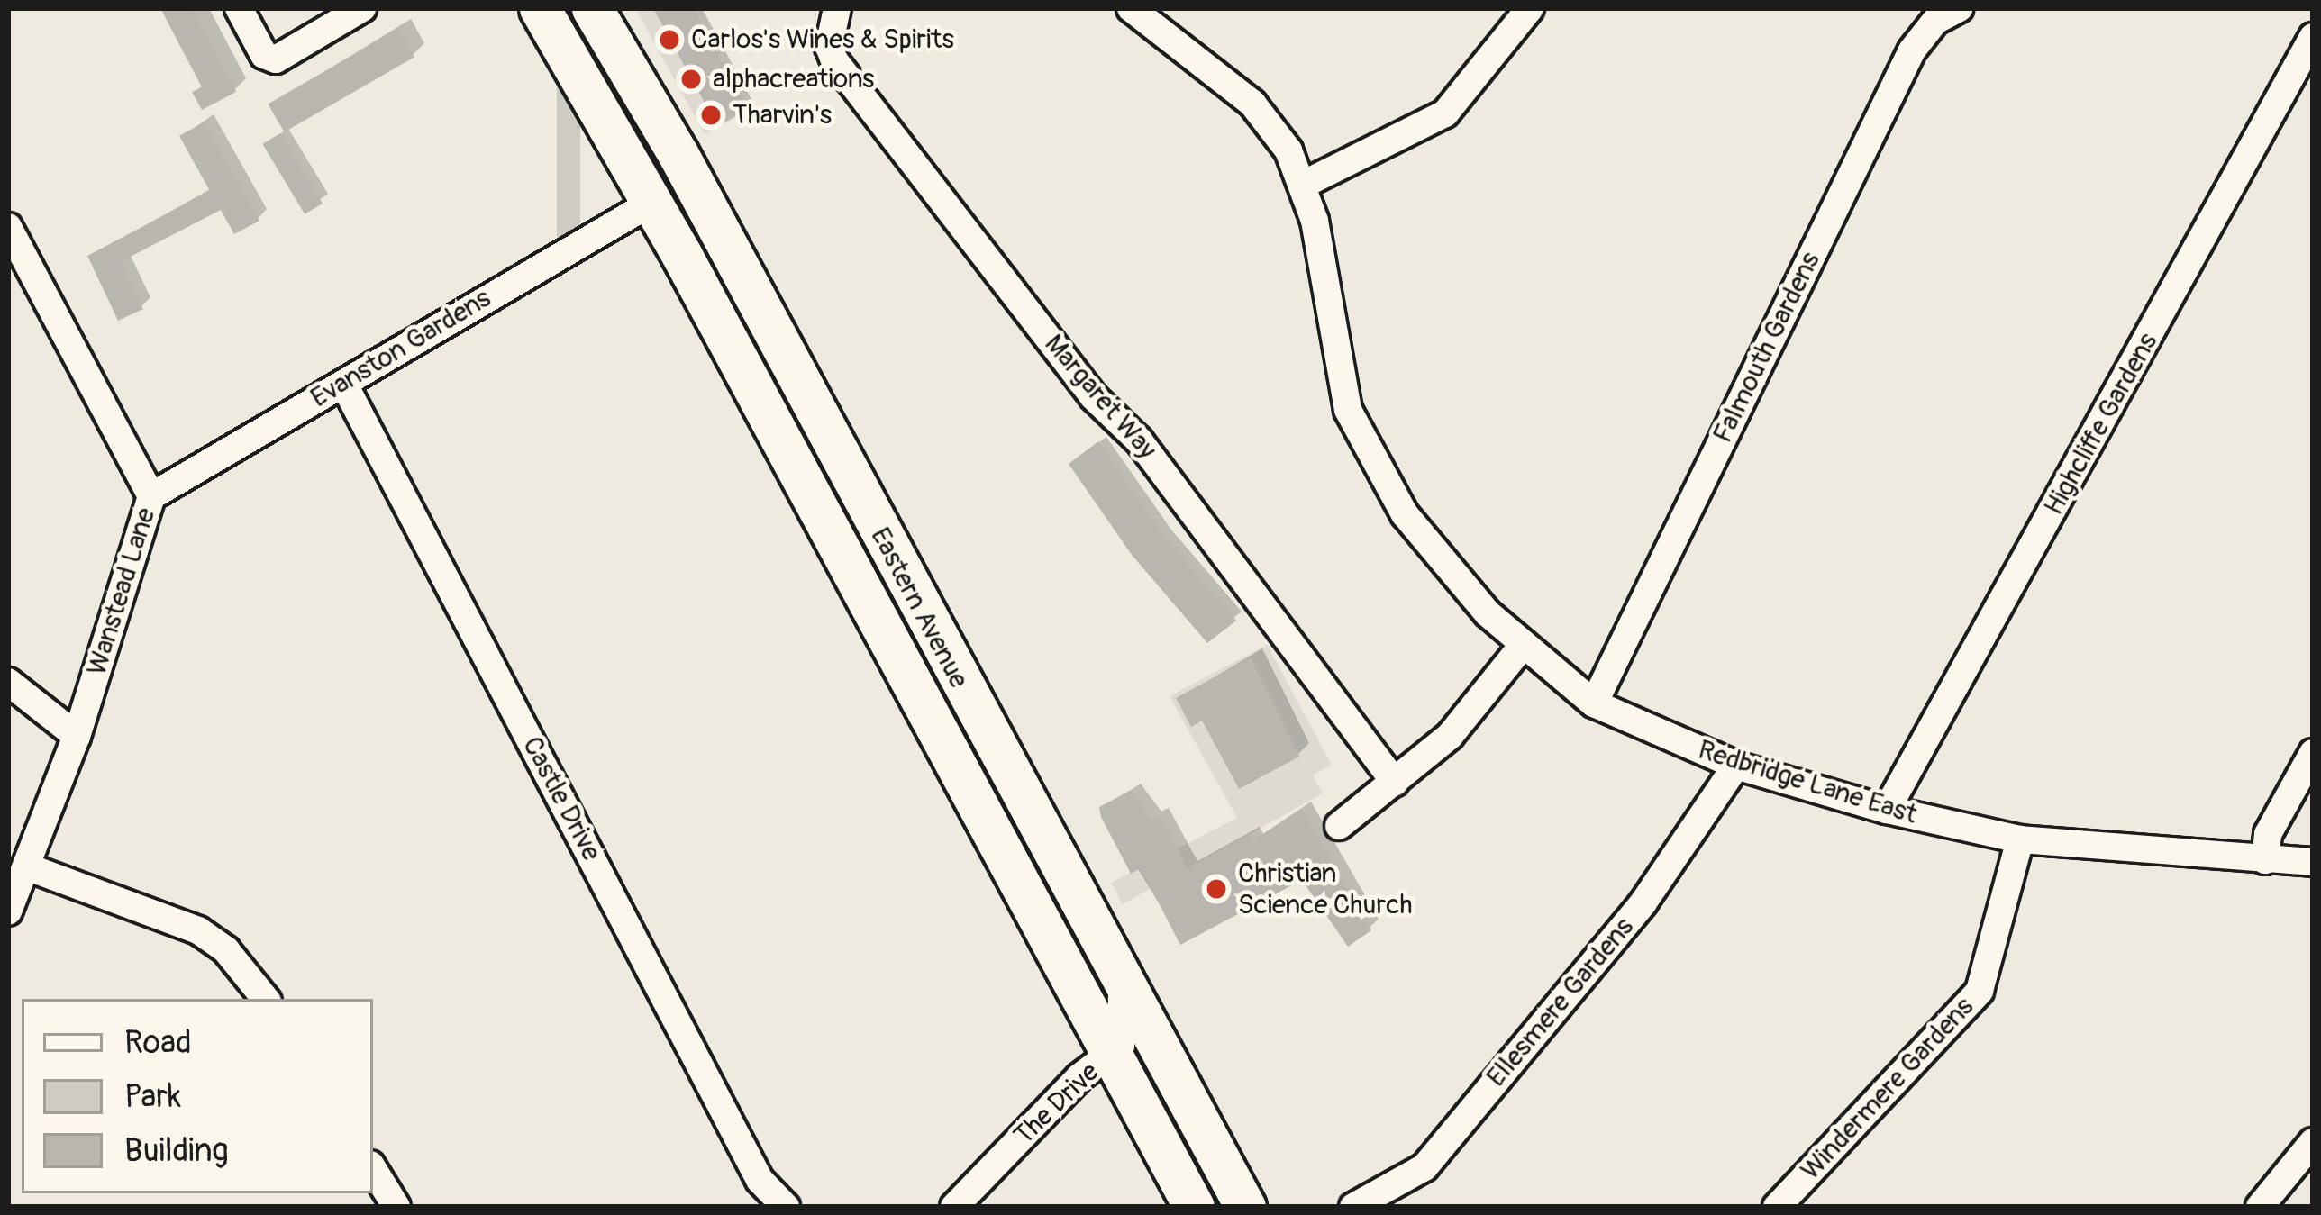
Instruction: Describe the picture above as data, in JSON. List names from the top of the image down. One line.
{"streets":{"highway":["Eastern Avenue"],"street":["Falmouth Gardens","Evanston Gardens","Margaret Way","Highcliffe Gardens","Wanstead Lane","Redbridge Lane East","Castle Drive","Ellesmere Gardens","Windermere Gardens","The Drive"]},"crossings":[["Falmouth Gardens","Redbridge Lane East"],["Evanston Gardens","Wanstead Lane"],["Evanston Gardens","Eastern Avenue"],["Evanston Gardens","Castle Drive"],["Highcliffe Gardens","Redbridge Lane East"],["Eastern Avenue","The Drive"],["Redbridge Lane East","Ellesmere Gardens"],["Redbridge Lane East","Windermere Gardens"]],"places":["Carlos's Wines & Spirits","alphacreations","Tharvin's","Christian Science Church"],"legend":["Road","Park","Building"]}
